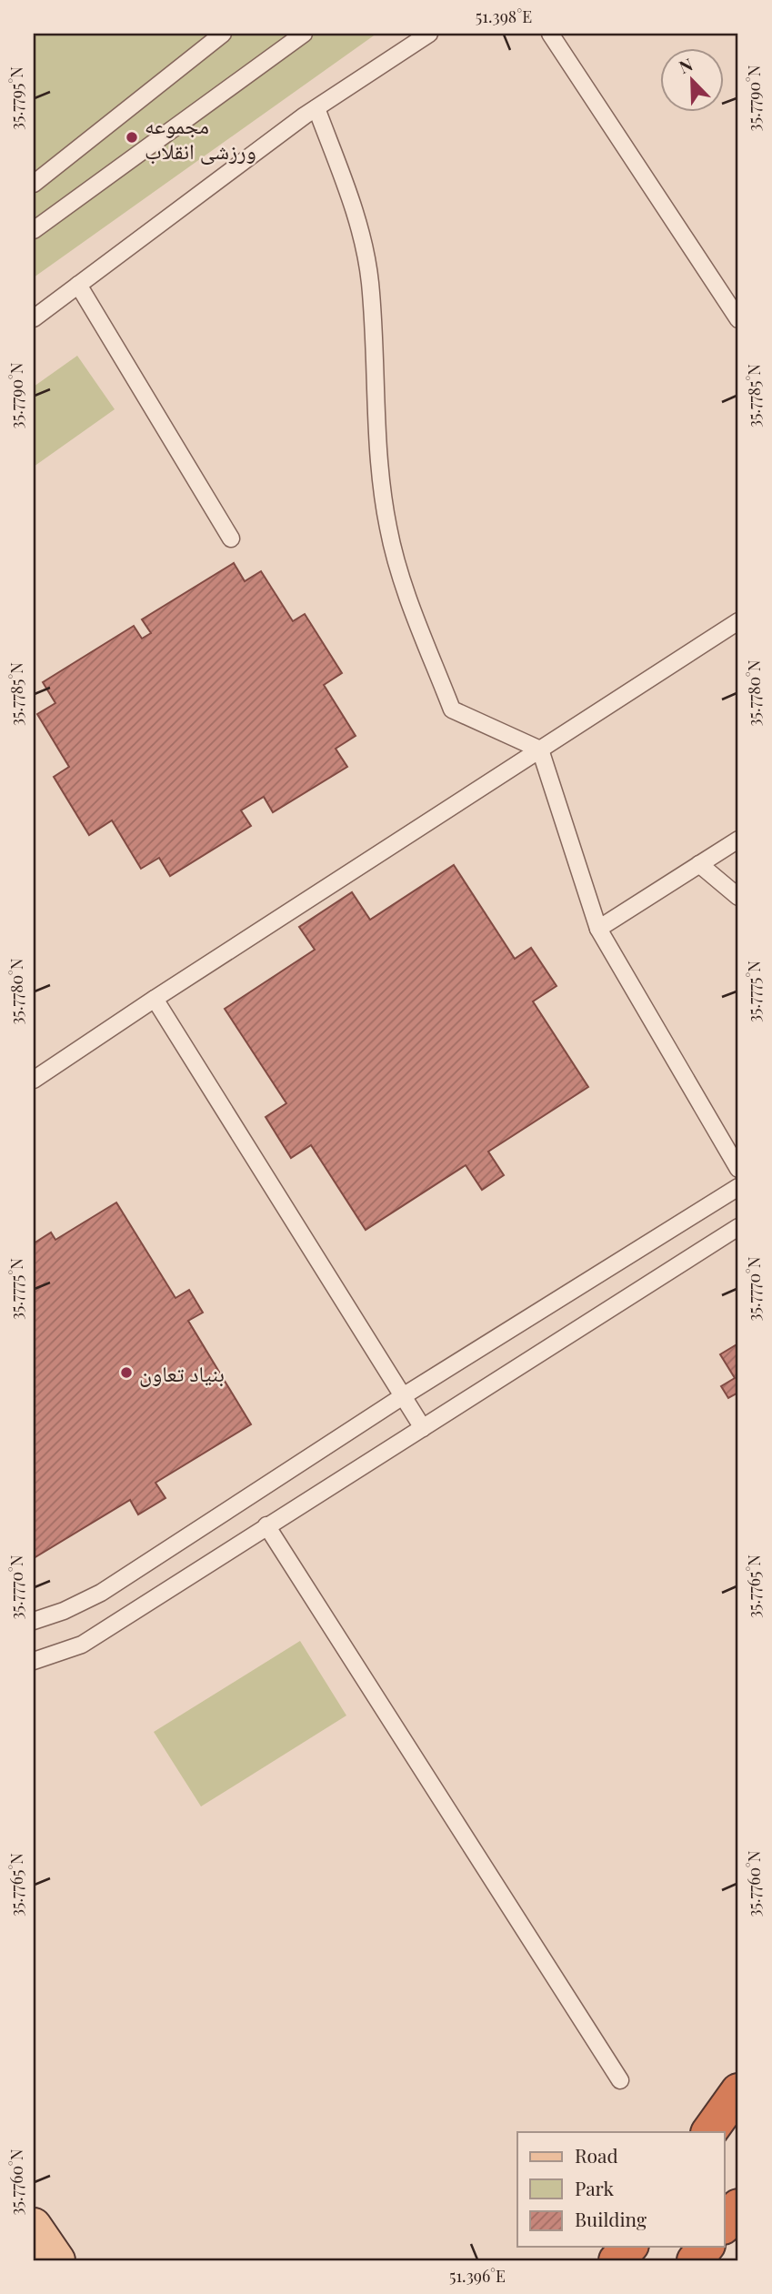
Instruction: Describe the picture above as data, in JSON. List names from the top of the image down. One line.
{"places":["مجموعه ورزشی انقلاب","بنیاد تعاون"],"legend":["Road","Park","Building"],"north":"top left","coordinates":["51.398°E","35.7790°N","35.7795°N","35.7785°N","35.7780°N","35.7775°N","35.7770°N","35.7765°N","35.7760°N","51.396°E"]}
